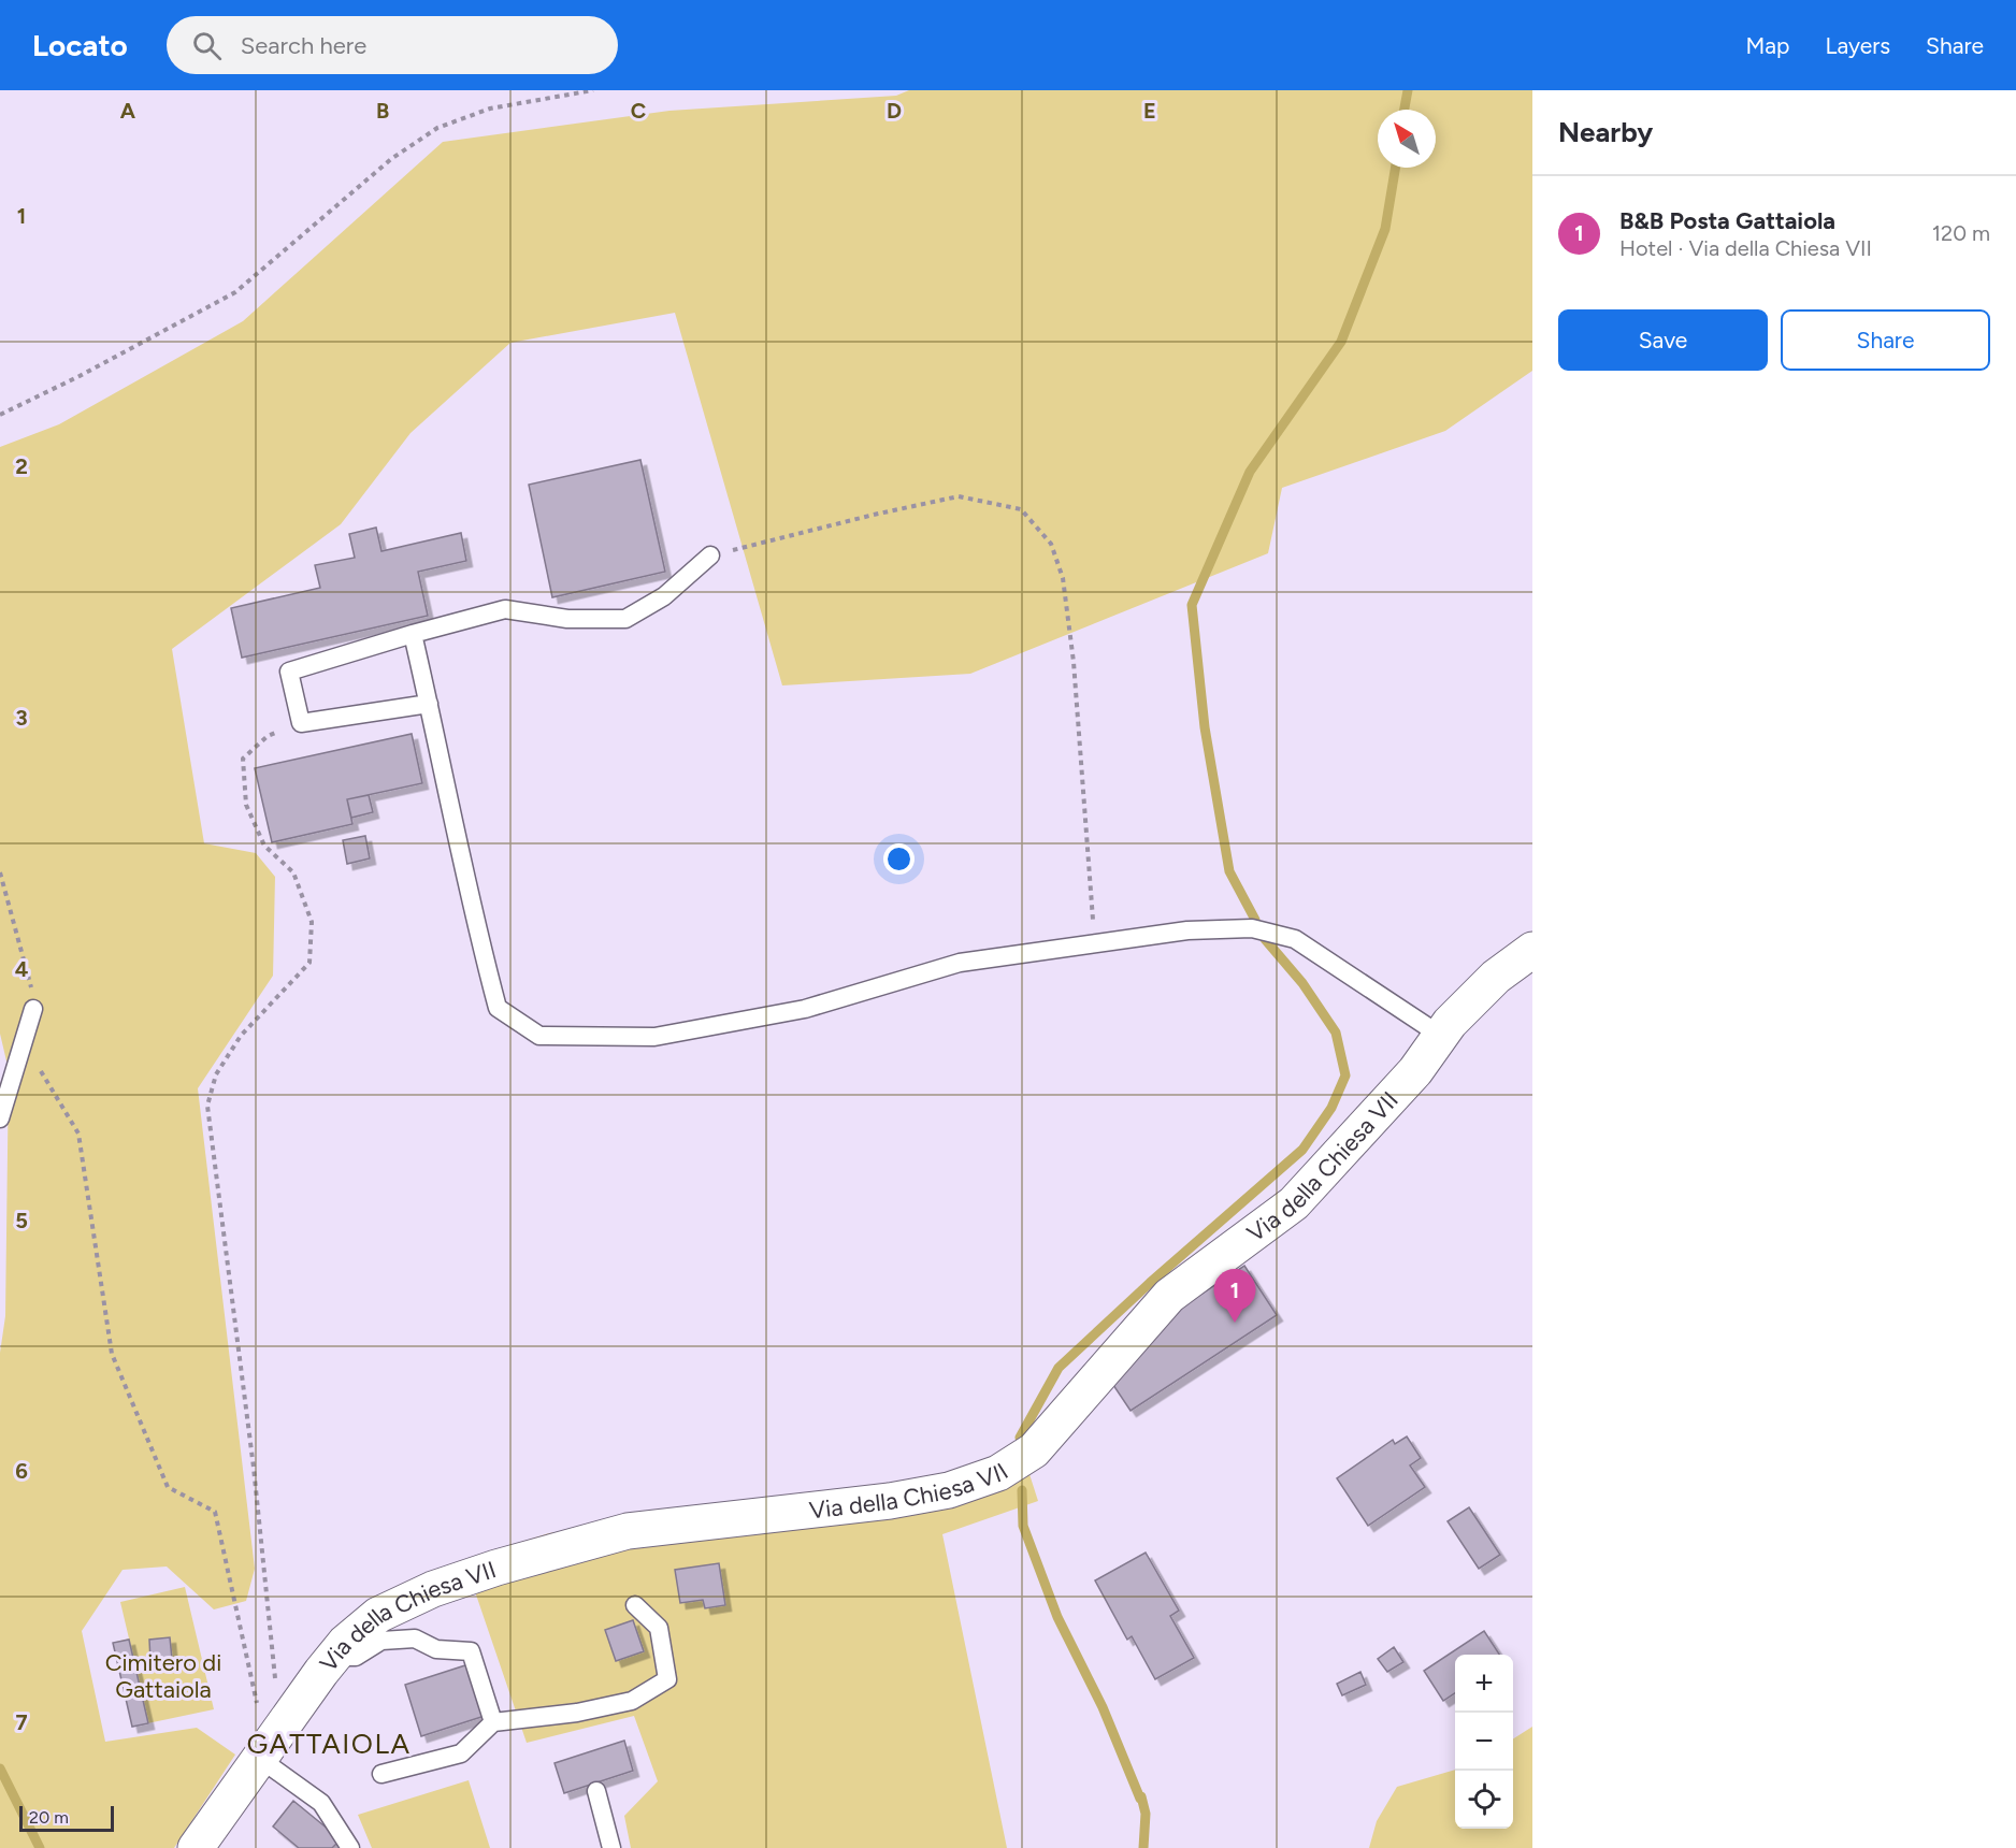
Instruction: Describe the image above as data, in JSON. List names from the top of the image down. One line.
{"streets":{"street":["Via della Chiesa VII"]},"districts":["GATTAIOLA"],"parks":["Cimitero di Gattaiola"],"scale_bar":"20 m","north":"top left","page":{"header":"Locato","search":"Search here","nav":["Map","Layers","Share"],"heading":"Nearby","list":[{"mark":"1","name":"B&B Posta Gattaiola","note":"Hotel · Via della Chiesa VII","value":"120 m"}],"buttons":["Save","Share"],"pins":"1","map_buttons":["+","−"],"scale":"20 m"},"grid":{"columns":["A","B","C","D","E"],"rows":["1","2","3","4","5","6","7"]}}
